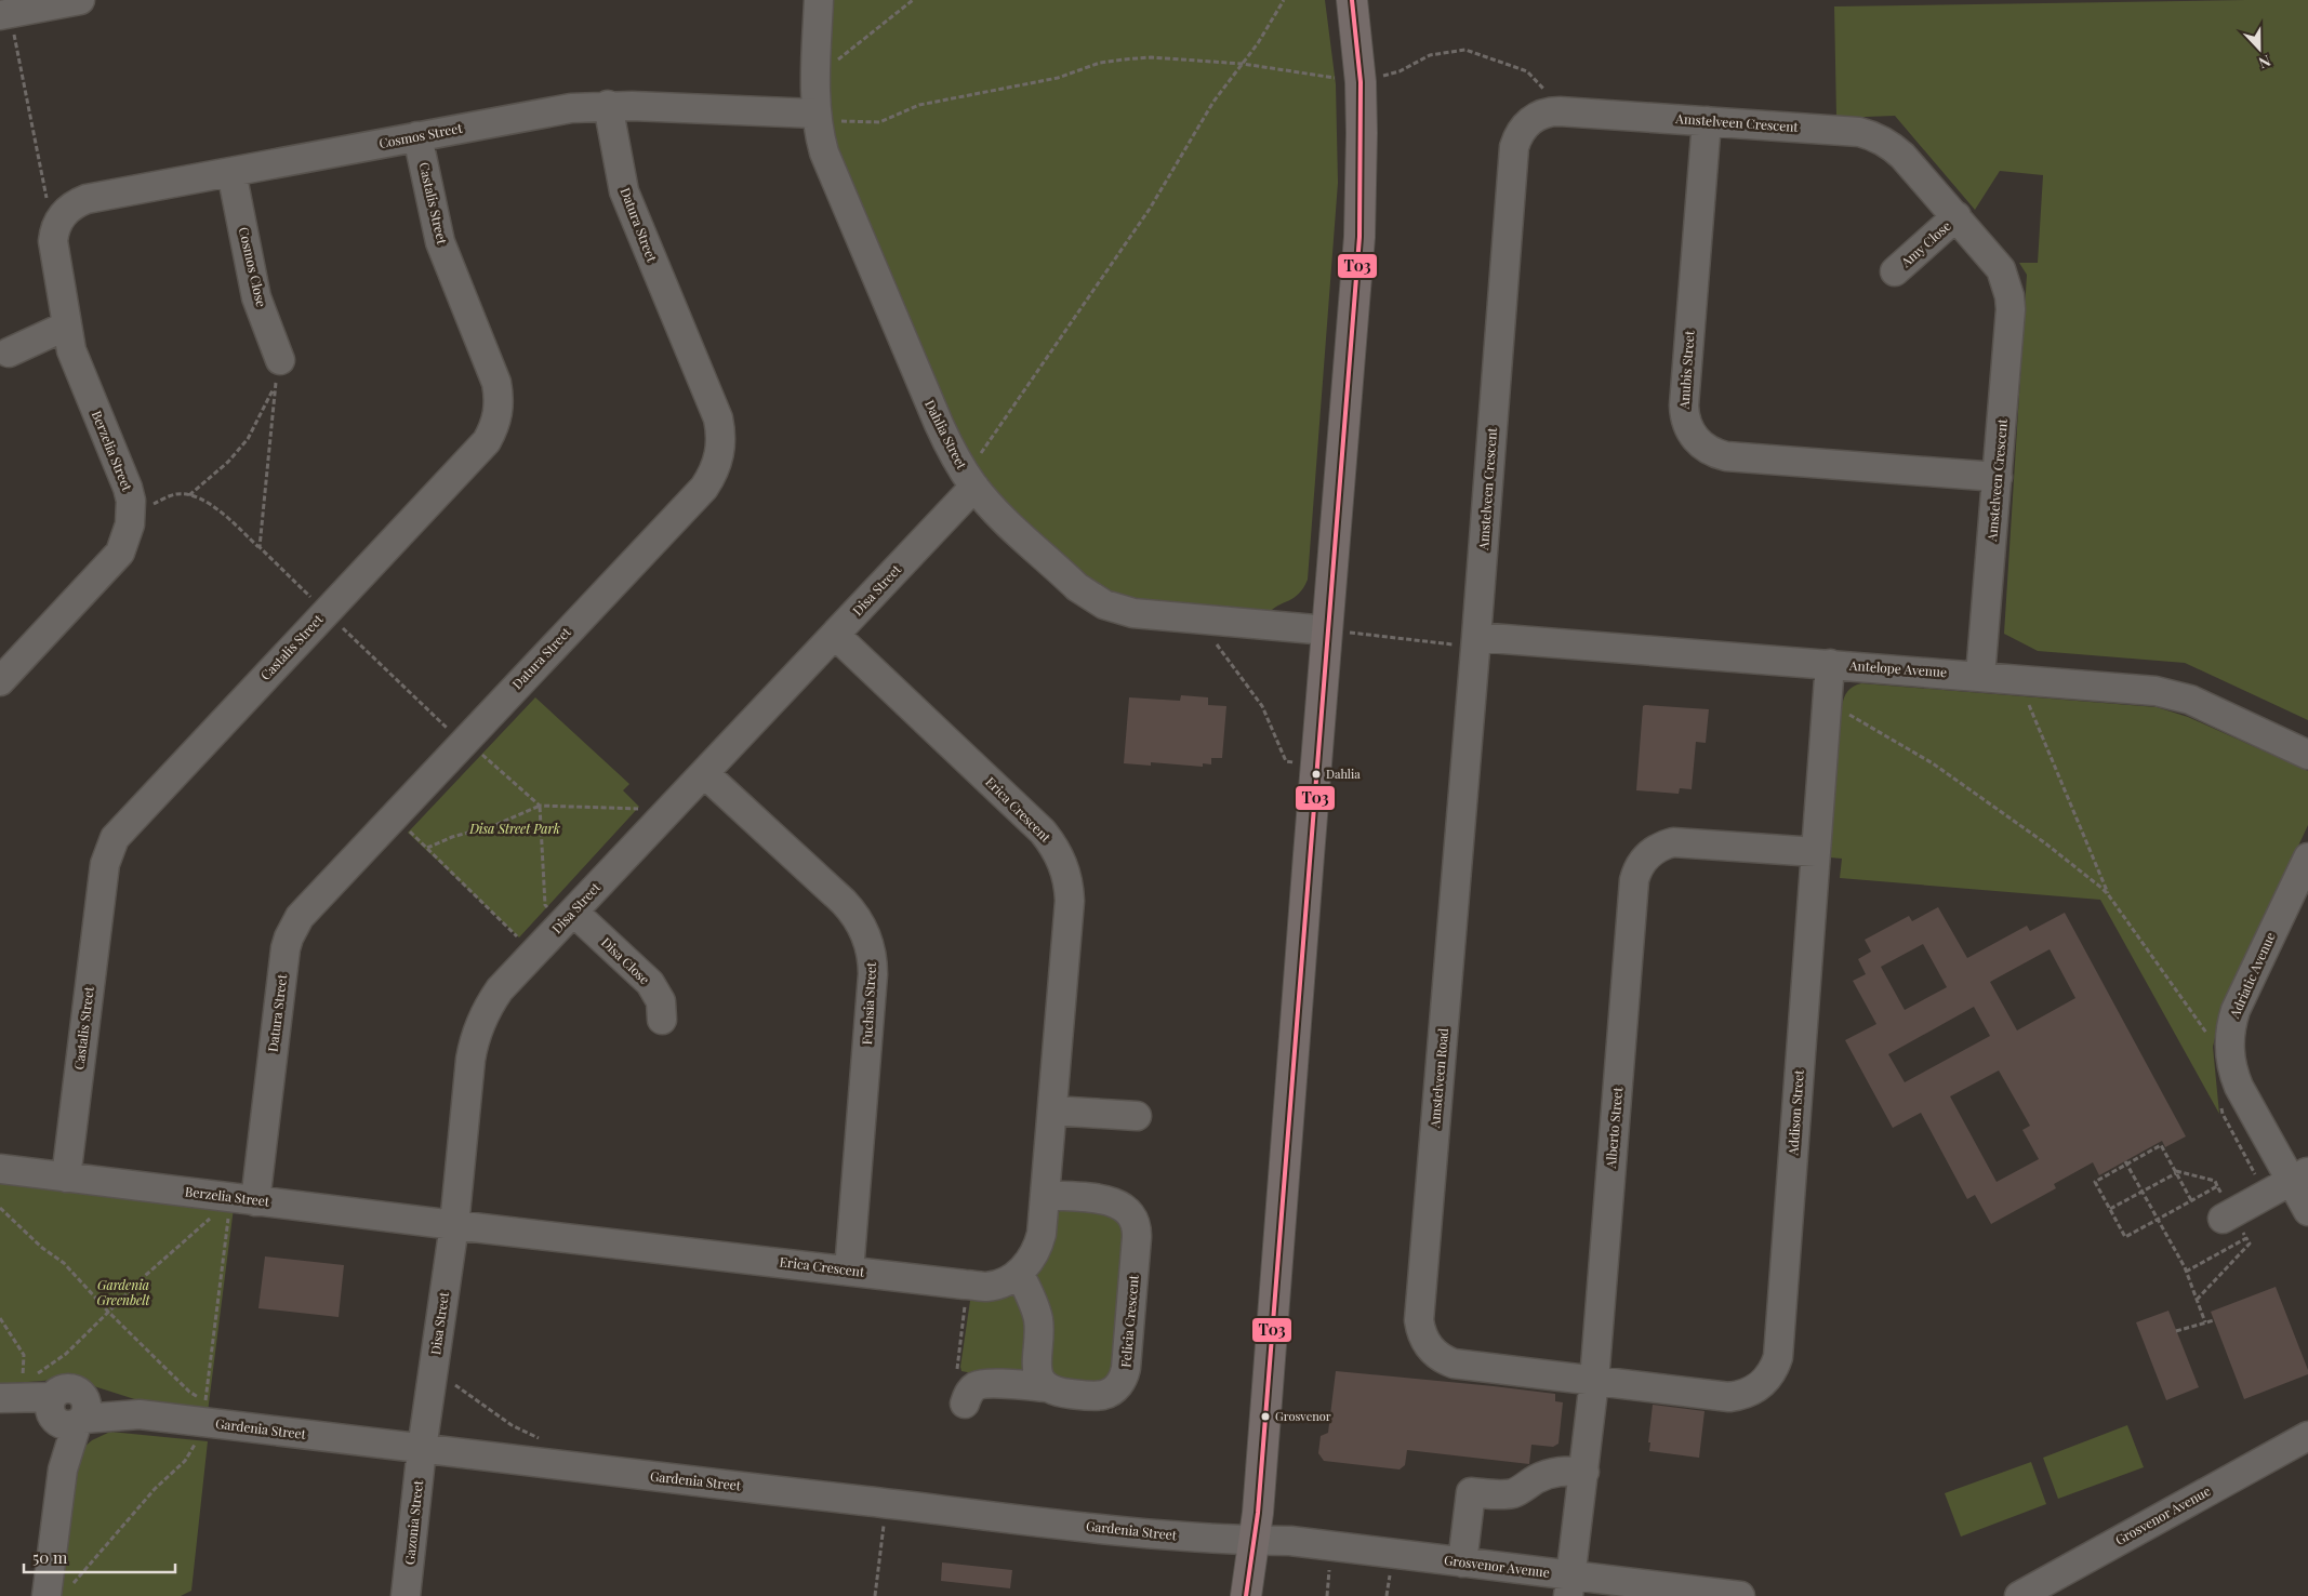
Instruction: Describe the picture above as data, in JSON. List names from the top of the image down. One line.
{"streets":{"street":["Amstelveen Crescent","Cosmos Street","Castalis Street","Datura Street","Amy Close","Cosmos Close","Anubis Street","Dahlia Street","Berzelia Street","Disa Street","Antelope Avenue","Erica Crescent","Disa Close","Adriatic Avenue","Fuchsia Street","Amstelveen Road","Addison Street","Alberto Street","Felicia Crescent","Gardenia Street","Grosvenor Avenue","Gazonia Street"]},"crossings":[["Amstelveen Crescent","Amy Close"],["Amstelveen Crescent","Anubis Street"],["Amstelveen Crescent","Antelope Avenue"],["Amstelveen Crescent","Amstelveen Road"],["Cosmos Street","Castalis Street"],["Cosmos Street","Datura Street"],["Cosmos Street","Cosmos Close"],["Cosmos Street","Dahlia Street"],["Cosmos Street","Berzelia Street"],["Castalis Street","Berzelia Street"],["Datura Street","Berzelia Street"],["Dahlia Street","Disa Street"],["Berzelia Street","Disa Street"],["Berzelia Street","Erica Crescent"],["Disa Street","Erica Crescent"],["Disa Street","Disa Close"],["Disa Street","Fuchsia Street"],["Disa Street","Gardenia Street"],["Disa Street","Gazonia Street"],["Antelope Avenue","Amstelveen Road"],["Antelope Avenue","Addison Street"],["Erica Crescent","Fuchsia Street"],["Erica Crescent","Felicia Crescent"],["Amstelveen Road","Addison Street"],["Amstelveen Road","Alberto Street"],["Addison Street","Alberto Street"],["Alberto Street","Grosvenor Avenue"],["Gardenia Street","Grosvenor Avenue"],["Gardenia Street","Gazonia Street"]],"parks":["Disa Street Park","Gardenia Greenbelt"],"places":["Dahlia","Grosvenor"],"lines":["transit line T03"],"scale_bar":"50 m","north":"bottom"}
